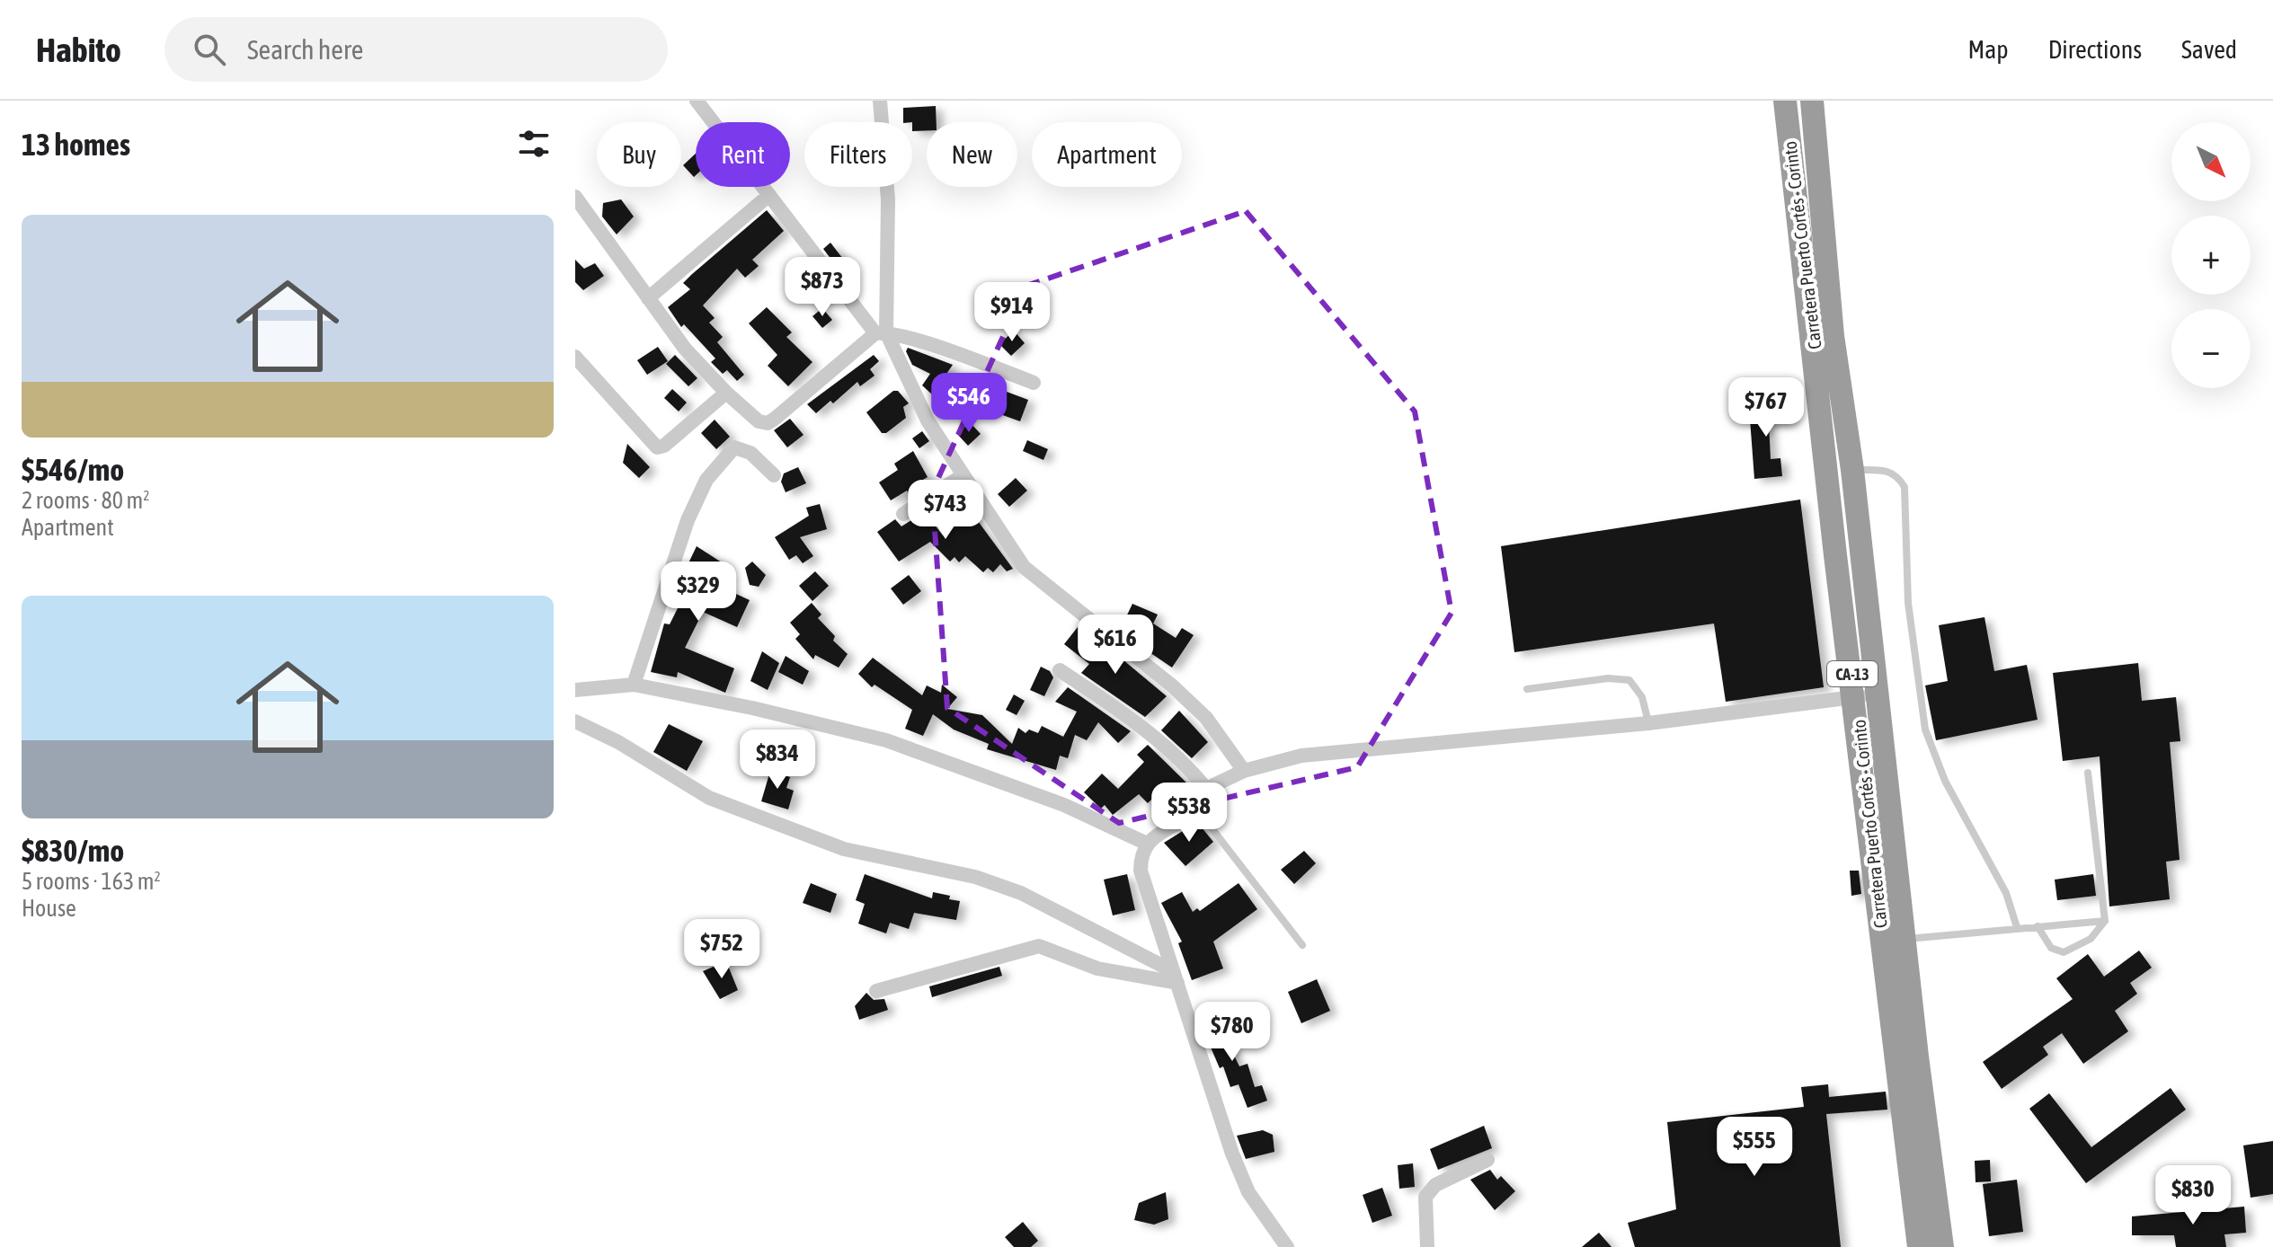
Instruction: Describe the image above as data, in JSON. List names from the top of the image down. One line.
{"streets":{"highway":["Carretera Puerto Cortés - Corinto","CA-13"]},"north":"bottom right","page":{"header":"Habito","search":"Search here","nav":["Map","Directions","Saved"],"heading":"13 homes","map_buttons":["+","−"],"chip":["Buy","Rent","Filters","New","Apartment"],"list":[{"name":"$546/mo","note":"2 rooms · 80 m² · Apartment"},{"name":"$830/mo","note":"5 rooms · 163 m² · House"}],"price":["$873","$914","$546","$767","$743","$329","$616","$834","$538","$752","$780","$555","$830"]}}
